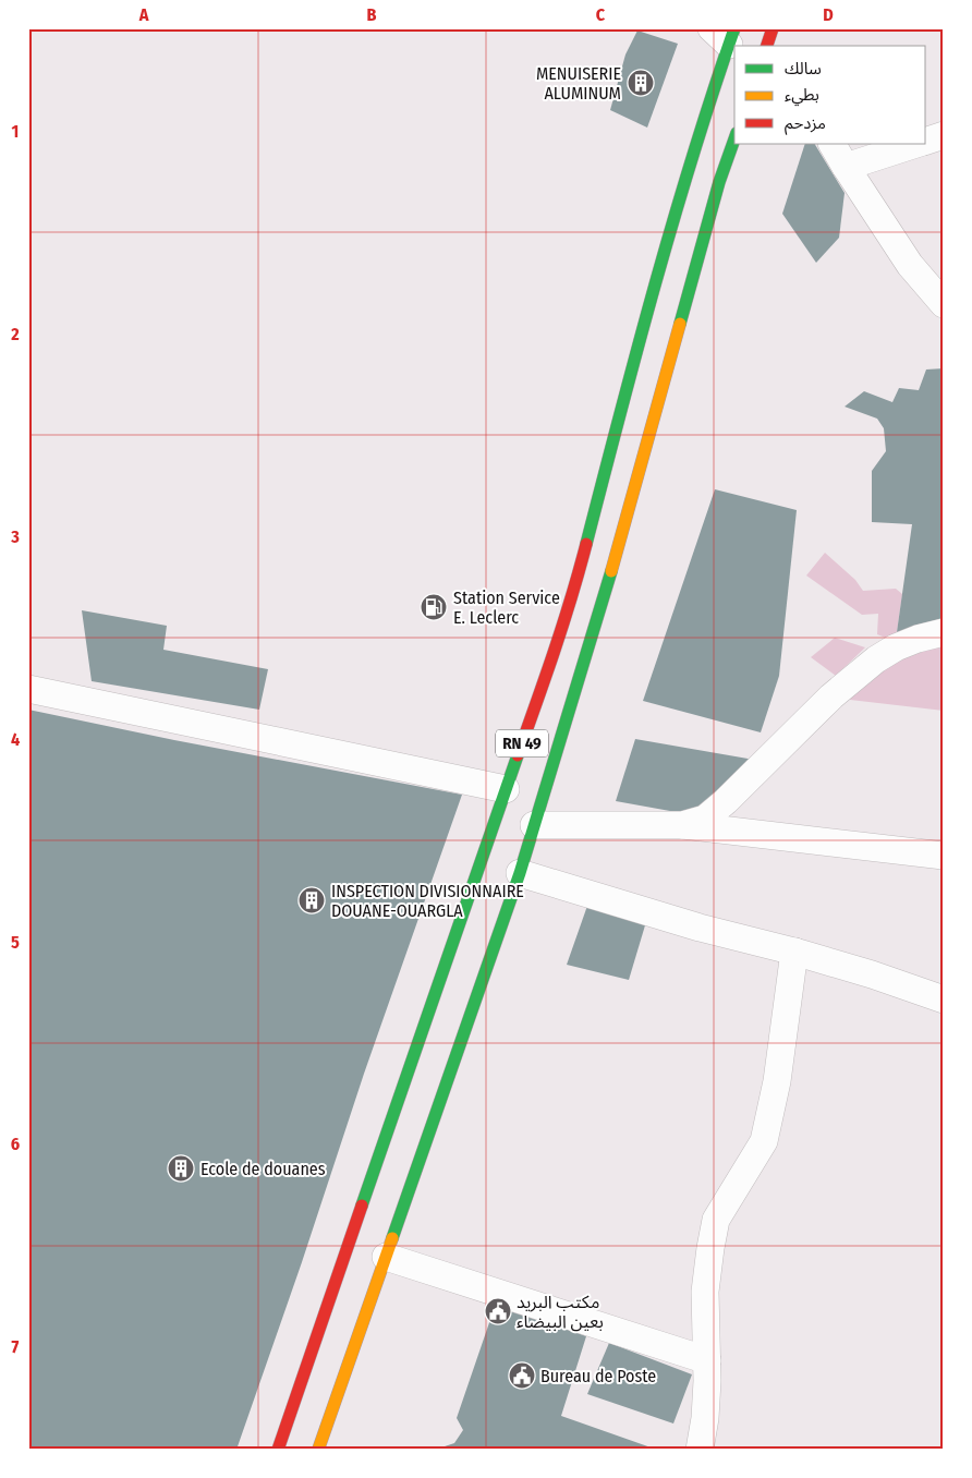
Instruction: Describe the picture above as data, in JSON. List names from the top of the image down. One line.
{"streets":{"main road":["RN 49"]},"places":{"building":["MENUISERIE ALUMINUM","INSPECTION DIVISIONNAIRE DOUANE-OUARGLA","Ecole de douanes"],"fuel station":["Station Service E. Leclerc"],"public building":["مكتب البريد بعين البيضاء","Bureau de Poste"]},"legend":["سالك","بطيء","مزدحم"],"grid":{"columns":["A","B","C","D"],"rows":["1","2","3","4","5","6","7"]}}
